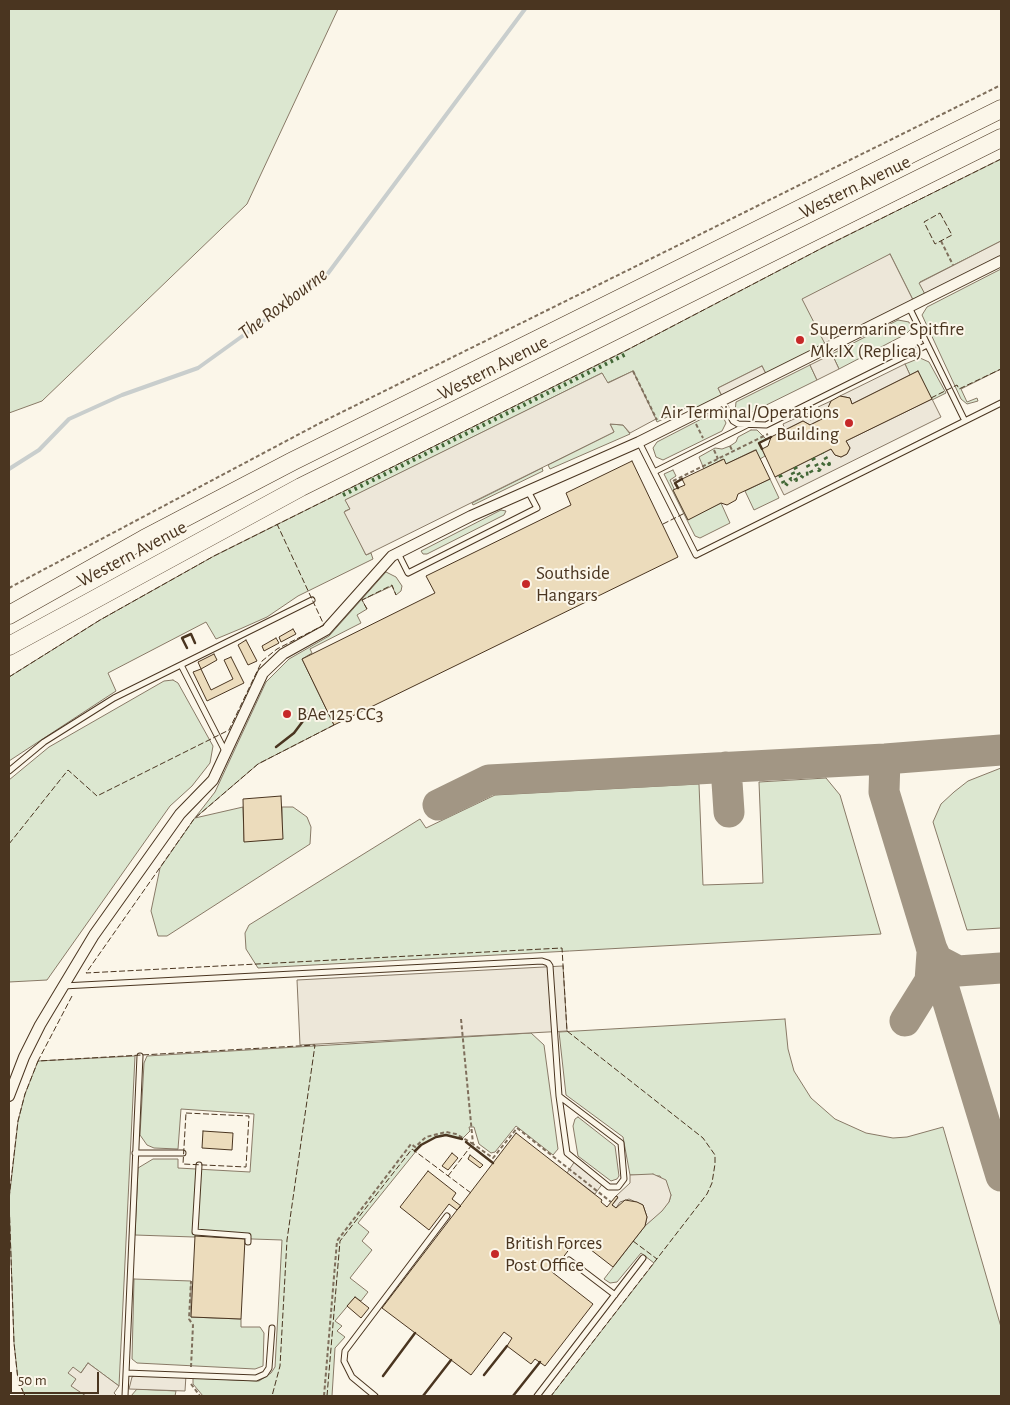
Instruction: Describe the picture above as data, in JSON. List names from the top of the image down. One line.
{"streets":{"highway":["Western Avenue"]},"water":["The Roxbourne"],"places":["Supermarine Spitfire Mk.IX (Replica)","Air Terminal/Operations Building","Southside Hangars","BAe 125 CC3","British Forces Post Office"],"scale_bar":"50 m"}
